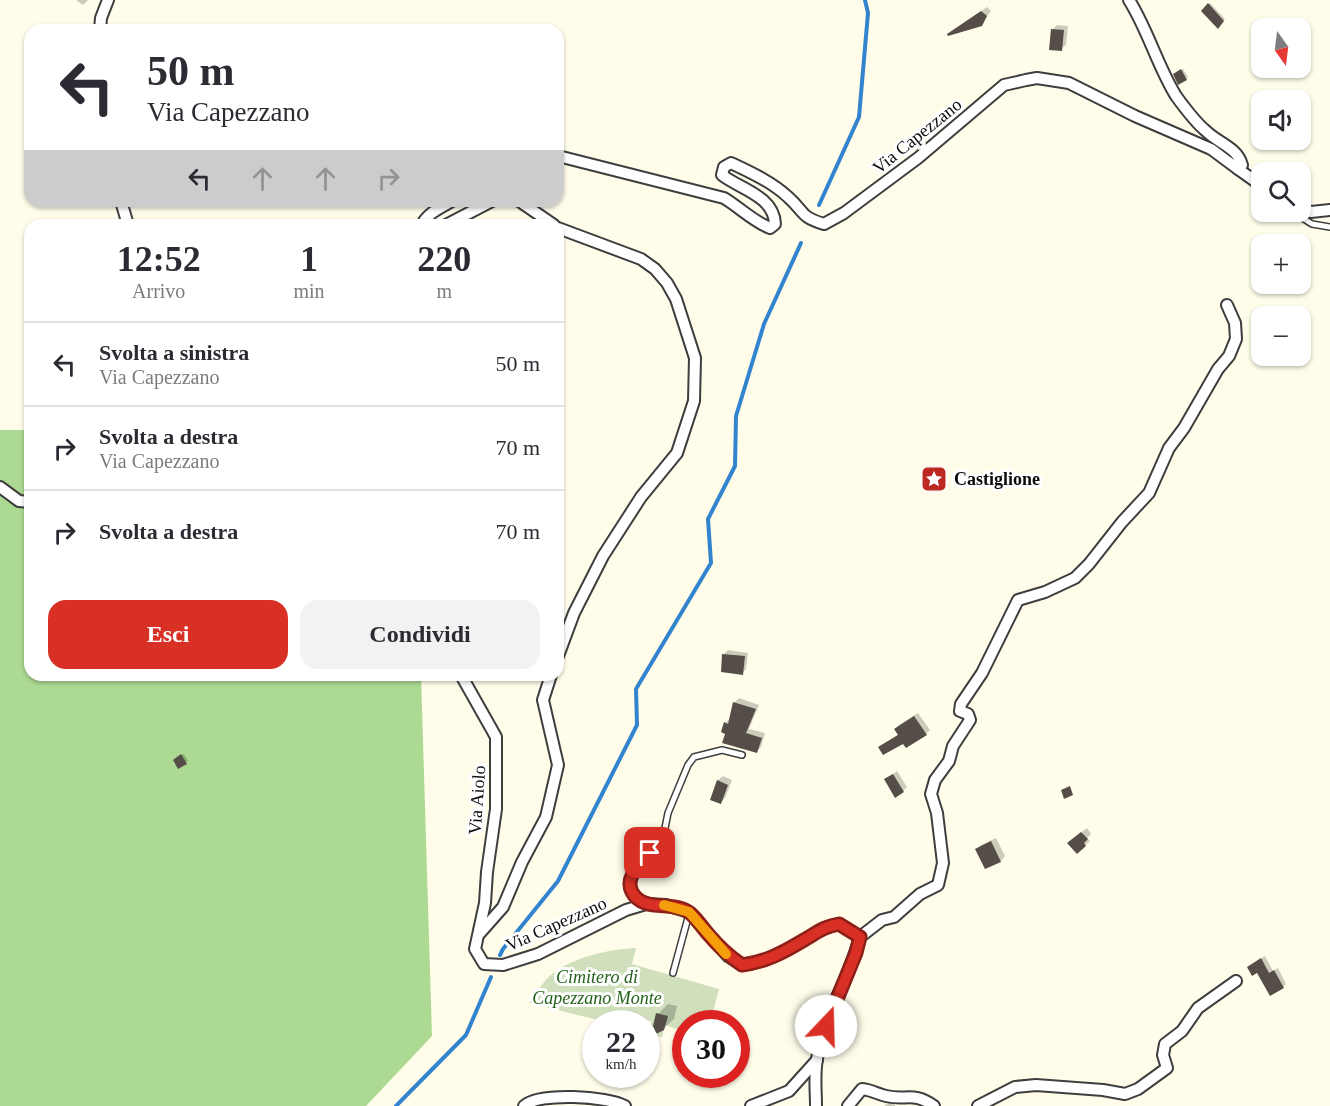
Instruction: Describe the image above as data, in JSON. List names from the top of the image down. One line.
{"streets":{"street":["Via Capezzano","Via Aiolo"]},"crossings":[["Via Capezzano","Via Aiolo"]],"parks":["Cimitero di Capezzano Monte"],"places":{"place":["Castiglione"]},"north":"bottom","page":{"map_buttons":["+","−"],"turn":["50 m","Via Capezzano"],"eta":["12:52","Arrivo","1","min","220","m"],"list":[{"name":"Svolta a sinistra","note":"Via Capezzano","value":"50 m"},{"name":"Svolta a destra","note":"Via Capezzano","value":"70 m"},{"name":"Svolta a destra","value":"70 m"}],"buttons":["Esci","Condividi"],"speed":"22 km/h","limit":"30"}}
